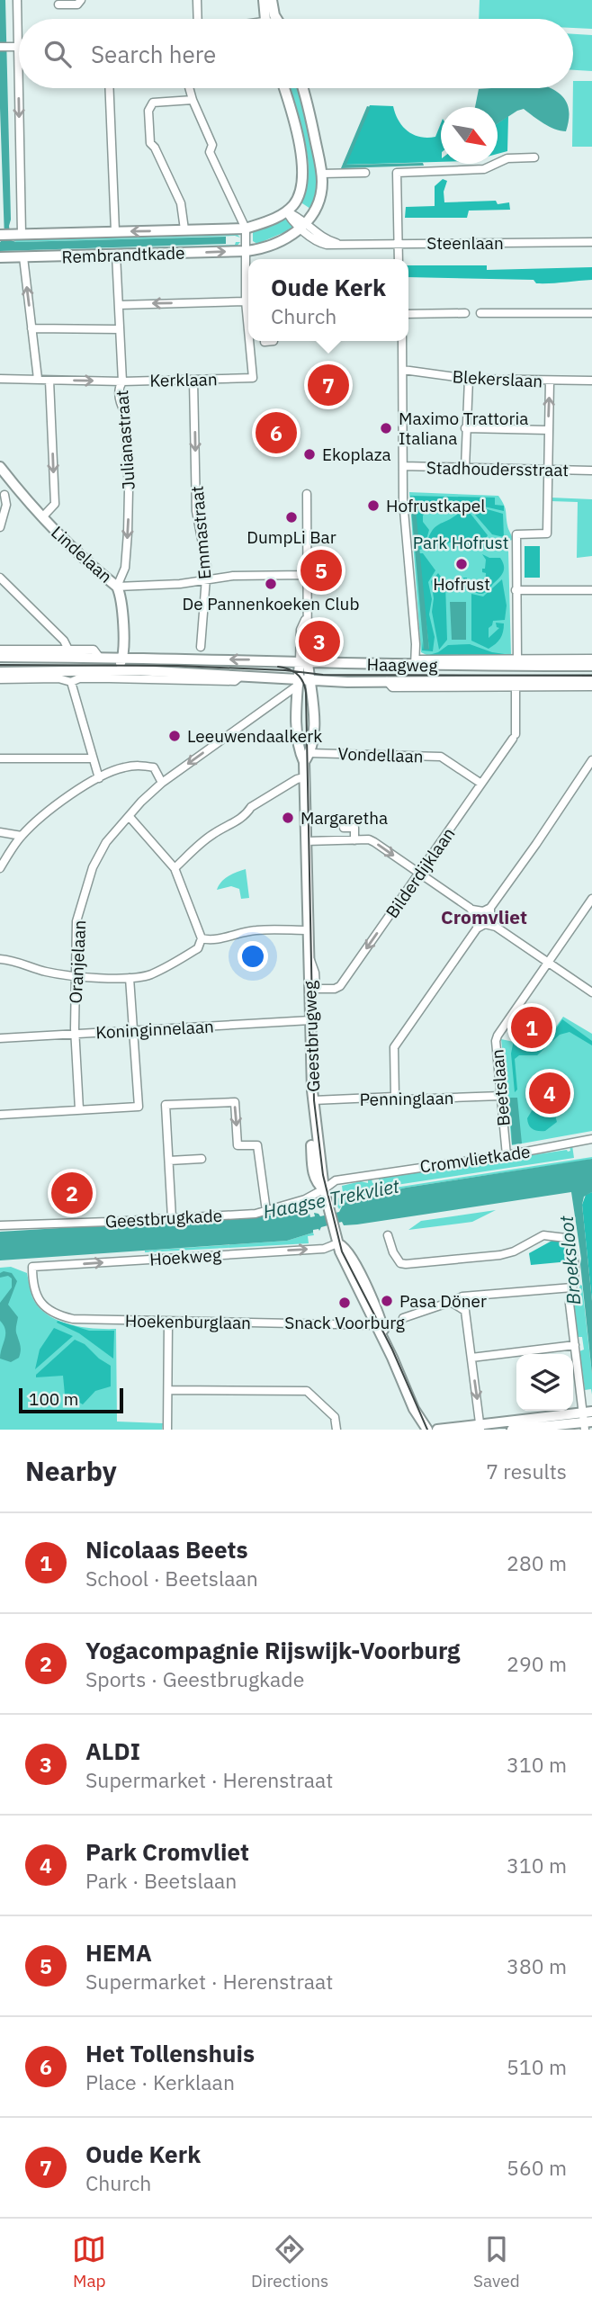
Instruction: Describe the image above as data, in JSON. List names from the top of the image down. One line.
{"streets":{"street":["Steenlaan","Rembrandtkade","Blekerslaan","Kerklaan","Julianastraat","Stadhoudersstraat","Emmastraat","Lindelaan","Haagweg","Vondellaan","Bilderdijklaan","Oranjelaan","Koninginnelaan","Geestbrugweg","Beetslaan","Penninglaan","Cromvlietkade","Geestbrugkade","Hoekweg","Hoekenburglaan"]},"crossings":[["Steenlaan","Rembrandtkade"],["Rembrandtkade","Julianastraat"],["Kerklaan","Julianastraat"],["Kerklaan","Emmastraat"],["Julianastraat","Lindelaan"],["Lindelaan","Haagweg"],["Haagweg","Bilderdijklaan"],["Haagweg","Oranjelaan"],["Haagweg","Geestbrugweg"],["Vondellaan","Bilderdijklaan"],["Vondellaan","Geestbrugweg"],["Bilderdijklaan","Geestbrugweg"],["Oranjelaan","Koninginnelaan"],["Oranjelaan","Geestbrugweg"],["Koninginnelaan","Geestbrugweg"],["Geestbrugweg","Penninglaan"],["Geestbrugweg","Cromvlietkade"],["Geestbrugweg","Geestbrugkade"],["Geestbrugweg","Hoekweg"],["Beetslaan","Penninglaan"],["Beetslaan","Cromvlietkade"],["Cromvlietkade","Geestbrugkade"],["Hoekweg","Hoekenburglaan"]],"one_way":["Julianastraat","Emmastraat","Bilderdijklaan","Hoekweg"],"districts":["Cromvliet"],"water":["Haagse Trekvliet","Broeksloot"],"parks":["Park Hofrust"],"places":["Maximo Trattoria Italiana","Ekoplaza","Hofrustkapel","DumpLi Bar","Hofrust","De Pannenkoeken Club","Leeuwendaalkerk","Margaretha","Pasa Döner","Snack Voorburg"],"scale_bar":"100 m","north":"bottom right","page":{"search":"Search here","popup":["Oude Kerk","Church"],"pins":["7","6","5","3","1","4","2"],"scale":"100 m","heading":["Nearby","7 results"],"list":[{"mark":"1","name":"Nicolaas Beets","note":"School · Beetslaan","value":"280 m"},{"mark":"2","name":"Yogacompagnie Rijswijk-Voorburg","note":"Sports · Geestbrugkade","value":"290 m"},{"mark":"3","name":"ALDI","note":"Supermarket · Herenstraat","value":"310 m"},{"mark":"4","name":"Park Cromvliet","note":"Park · Beetslaan","value":"310 m"},{"mark":"5","name":"HEMA","note":"Supermarket · Herenstraat","value":"380 m"},{"mark":"6","name":"Het Tollenshuis","note":"Place · Kerklaan","value":"510 m"},{"mark":"7","name":"Oude Kerk","note":"Church","value":"560 m"}],"nav":["Map","Directions","Saved"]}}
